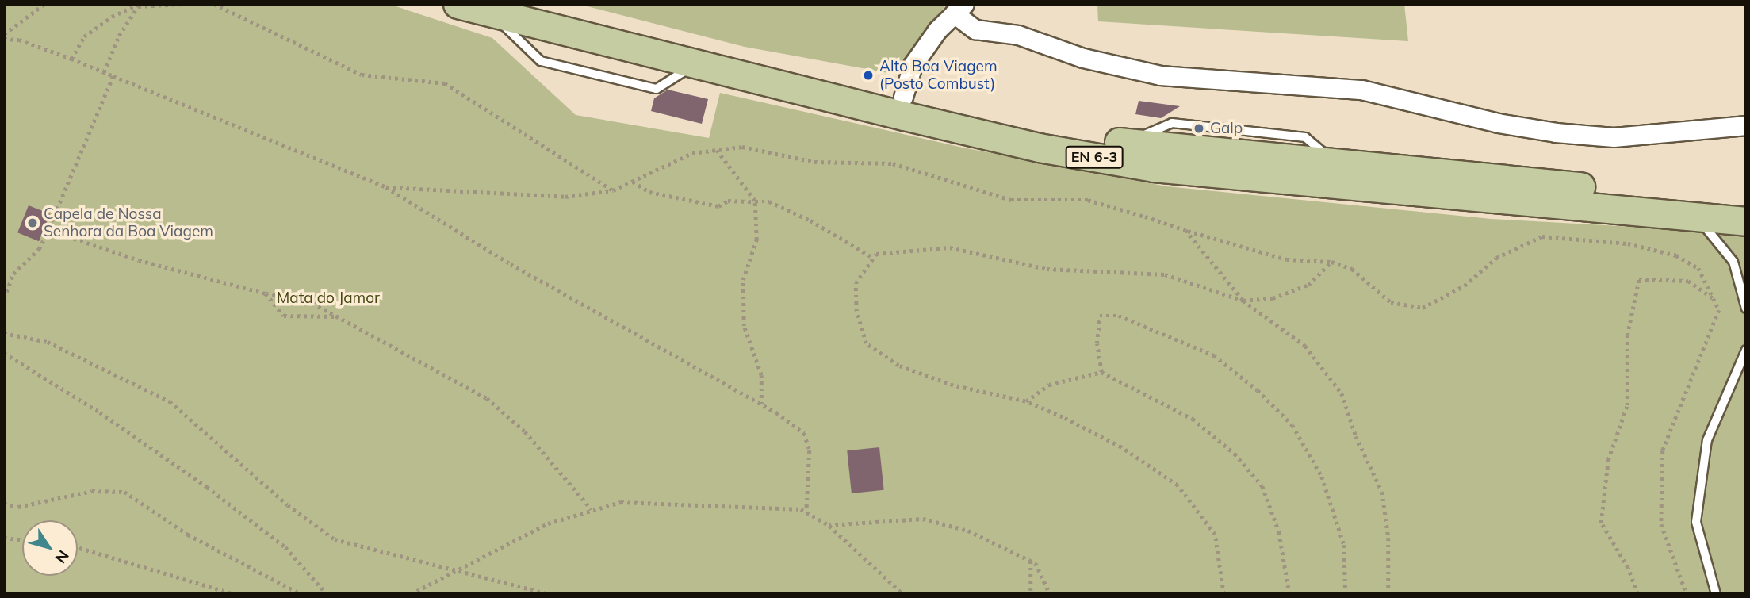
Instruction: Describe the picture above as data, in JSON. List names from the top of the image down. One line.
{"streets":{"main road":["EN 6-3"]},"parks":["Mata do Jamor"],"places":["Alto Boa Viagem (Posto Combust)","Galp","Capela de Nossa Senhora da Boa Viagem"],"north":"bottom right"}
